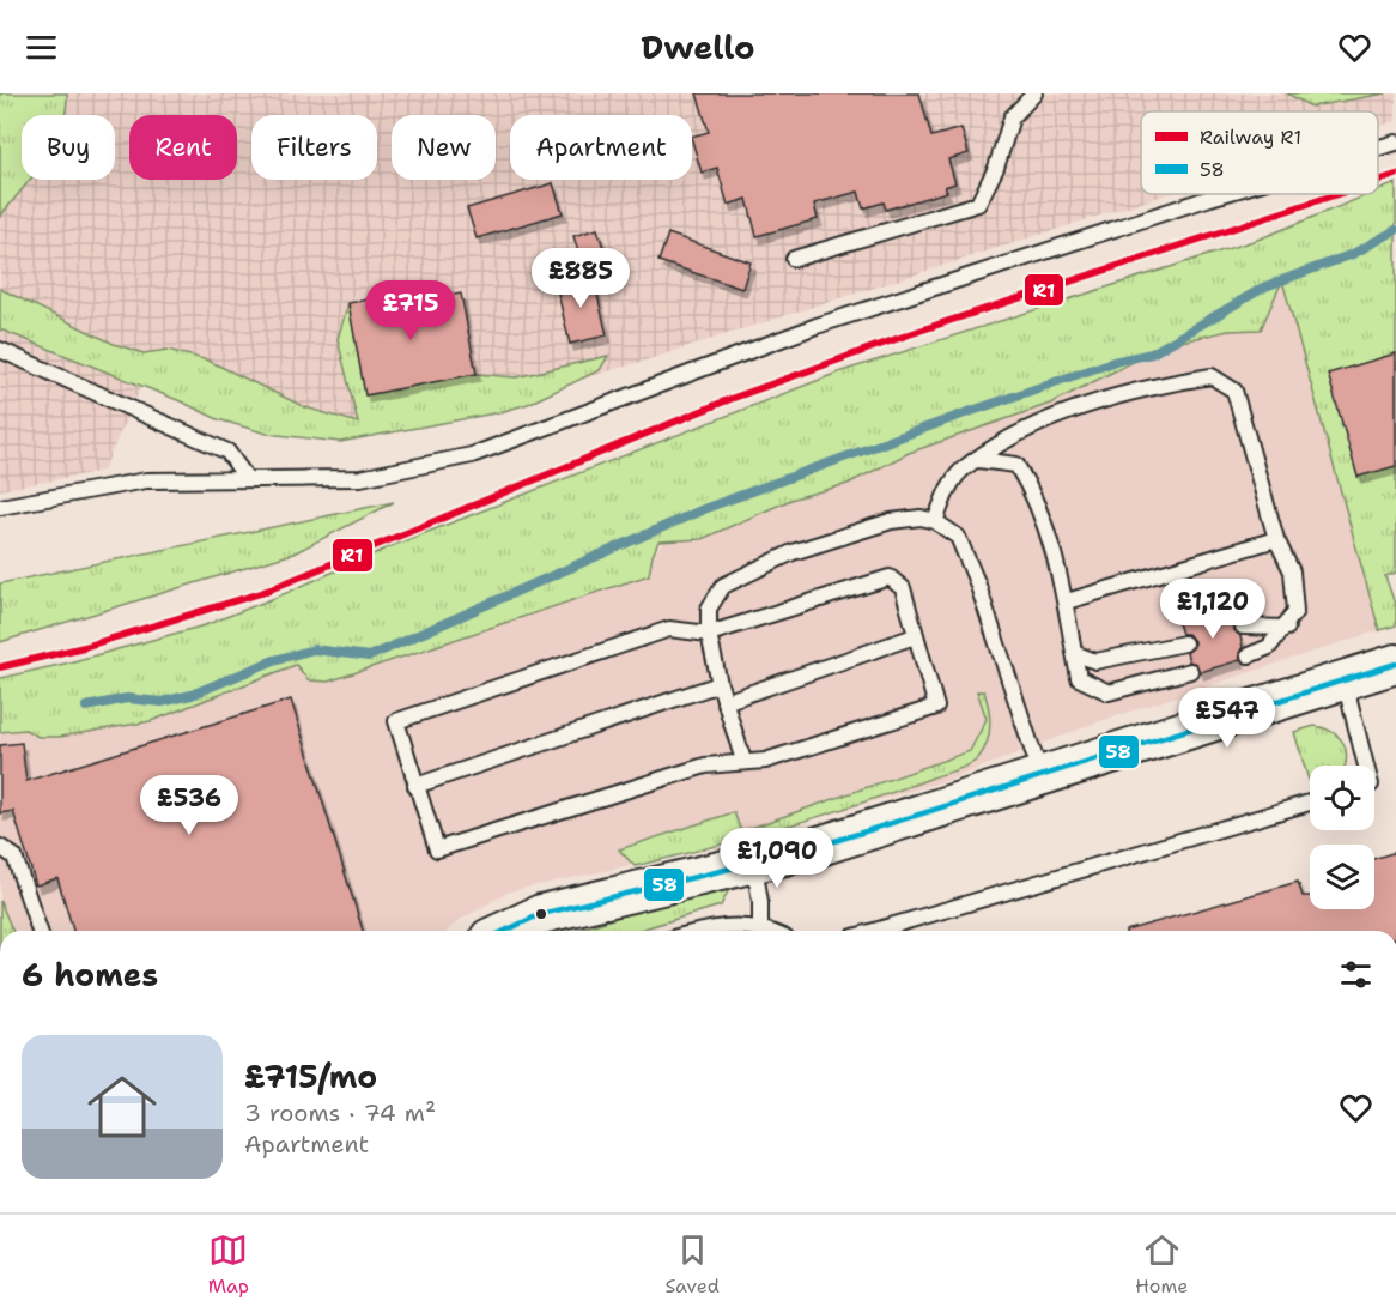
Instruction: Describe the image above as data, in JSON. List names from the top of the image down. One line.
{"lines":["rail line R1","transit line 58"],"legend":["Railway R1","58"],"page":{"header":"Dwello","chip":["Buy","Rent","Filters","New","Apartment"],"price":["£885","£715","£1,120","£547","£536","£1,090"],"heading":"6 homes","list":[{"name":"£715/mo","note":"3 rooms · 74 m² · Apartment"}],"tabs":["Map","Saved","Home"]}}
